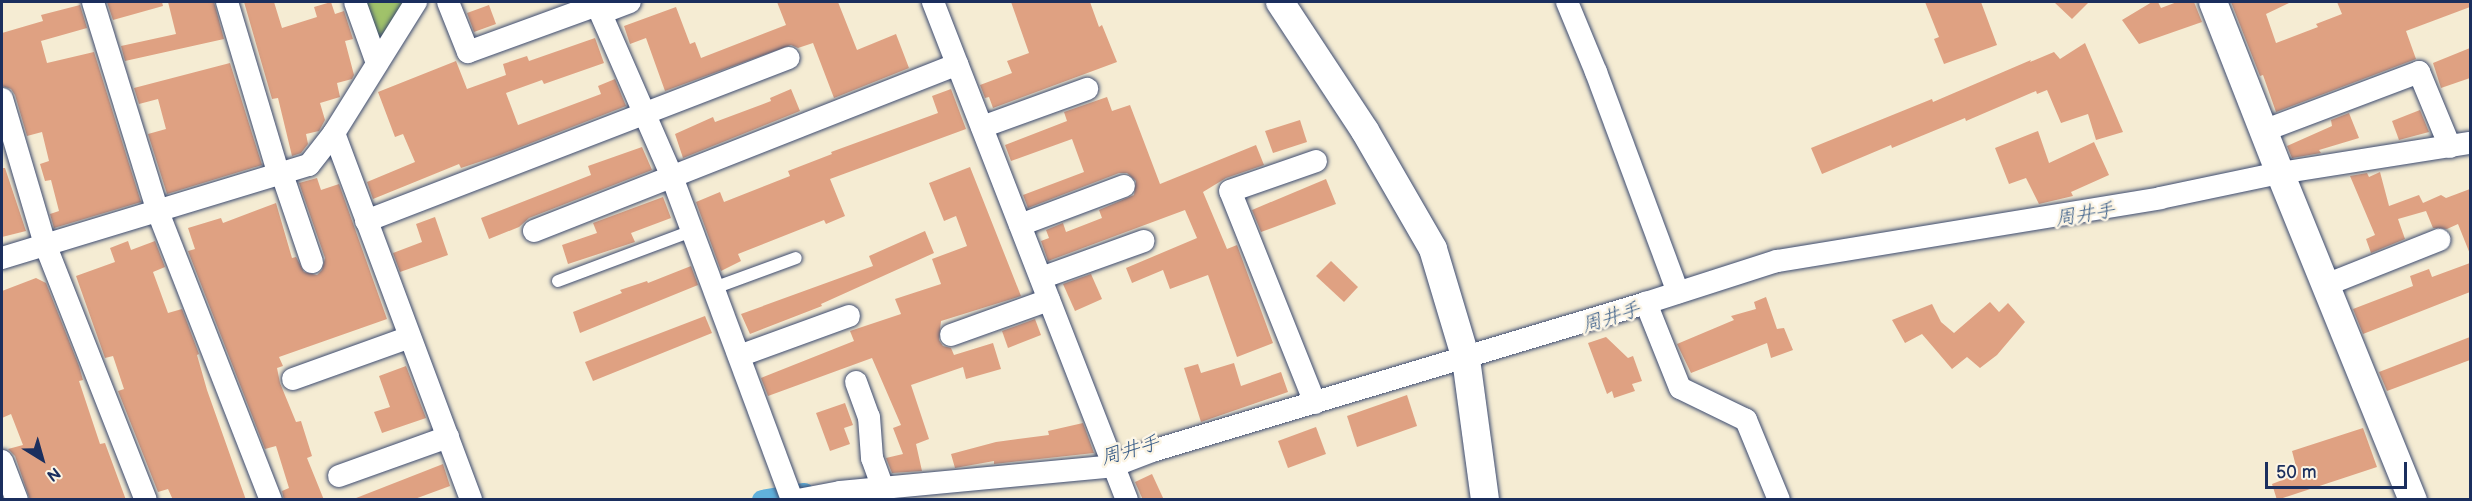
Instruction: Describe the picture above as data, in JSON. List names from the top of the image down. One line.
{"water":["周井手"],"scale_bar":"50 m","north":"bottom right"}
